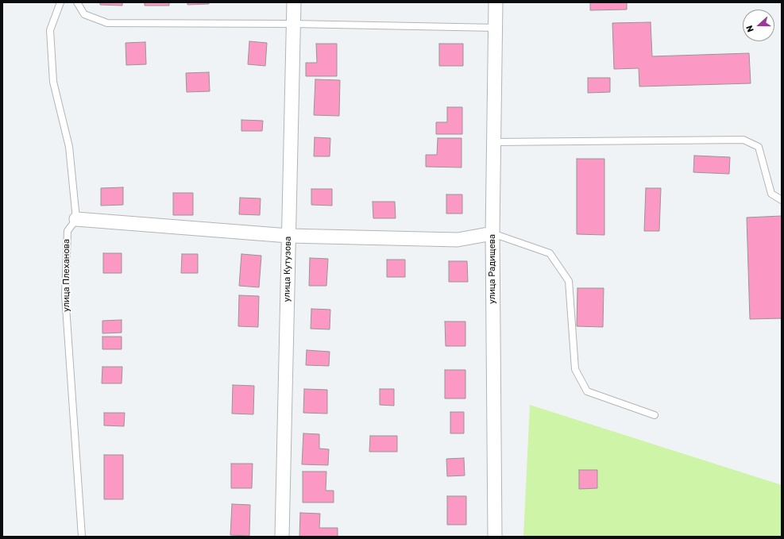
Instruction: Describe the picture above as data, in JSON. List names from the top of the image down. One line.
{"streets":{"street":["улица Кутузова","улица Радищева"],"lane":["улица Плеханова"]},"north":"left"}
